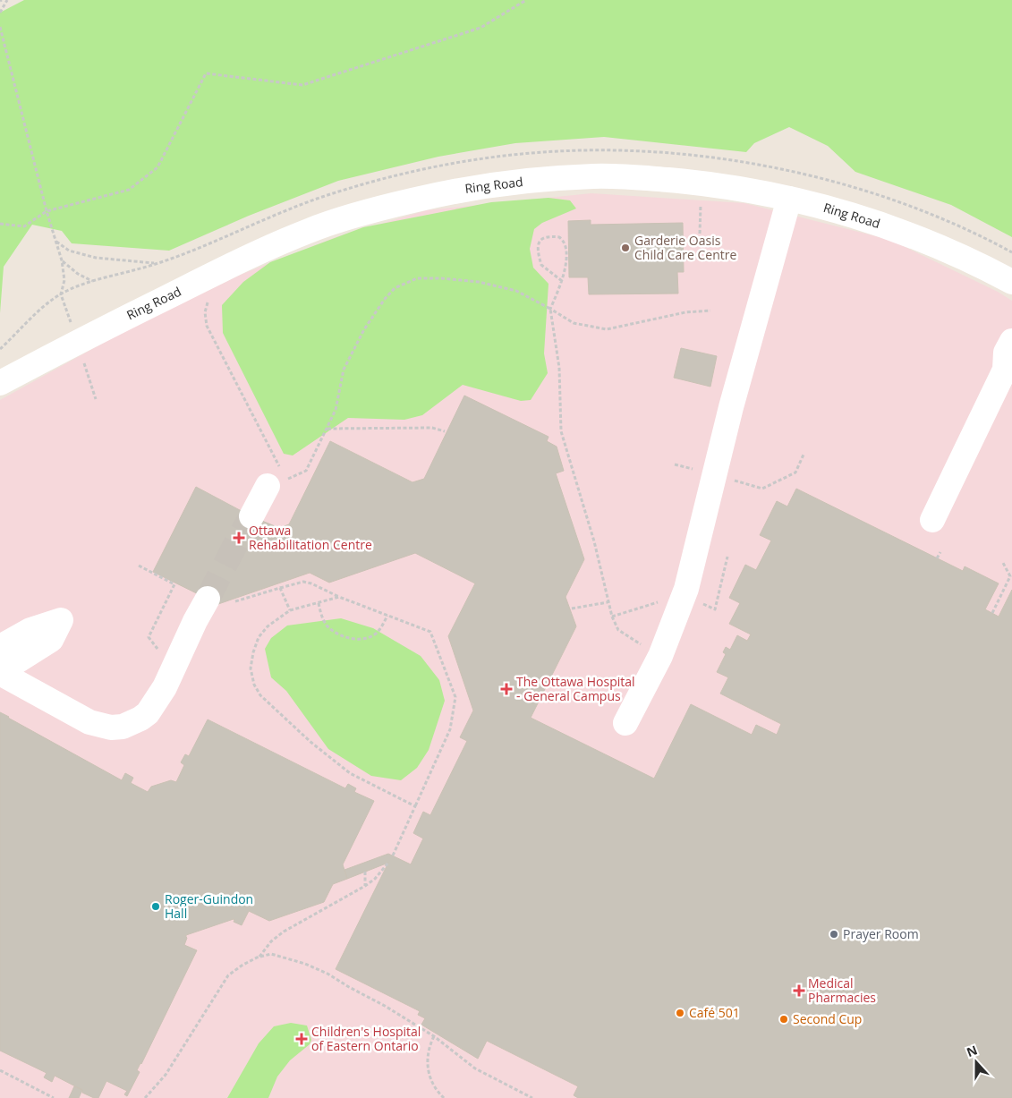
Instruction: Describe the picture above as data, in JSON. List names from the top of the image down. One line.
{"streets":{"street":["Ring Road"]},"places":{"other":["Garderie Oasis Child Care Centre","Roger-Guindon Hall","Prayer Room","Café 501","Second Cup"],"health":["Ottawa Rehabilitation Centre","The Ottawa Hospital - General Campus","Medical Pharmacies","Children's Hospital of Eastern Ontario"]},"north":"top"}
